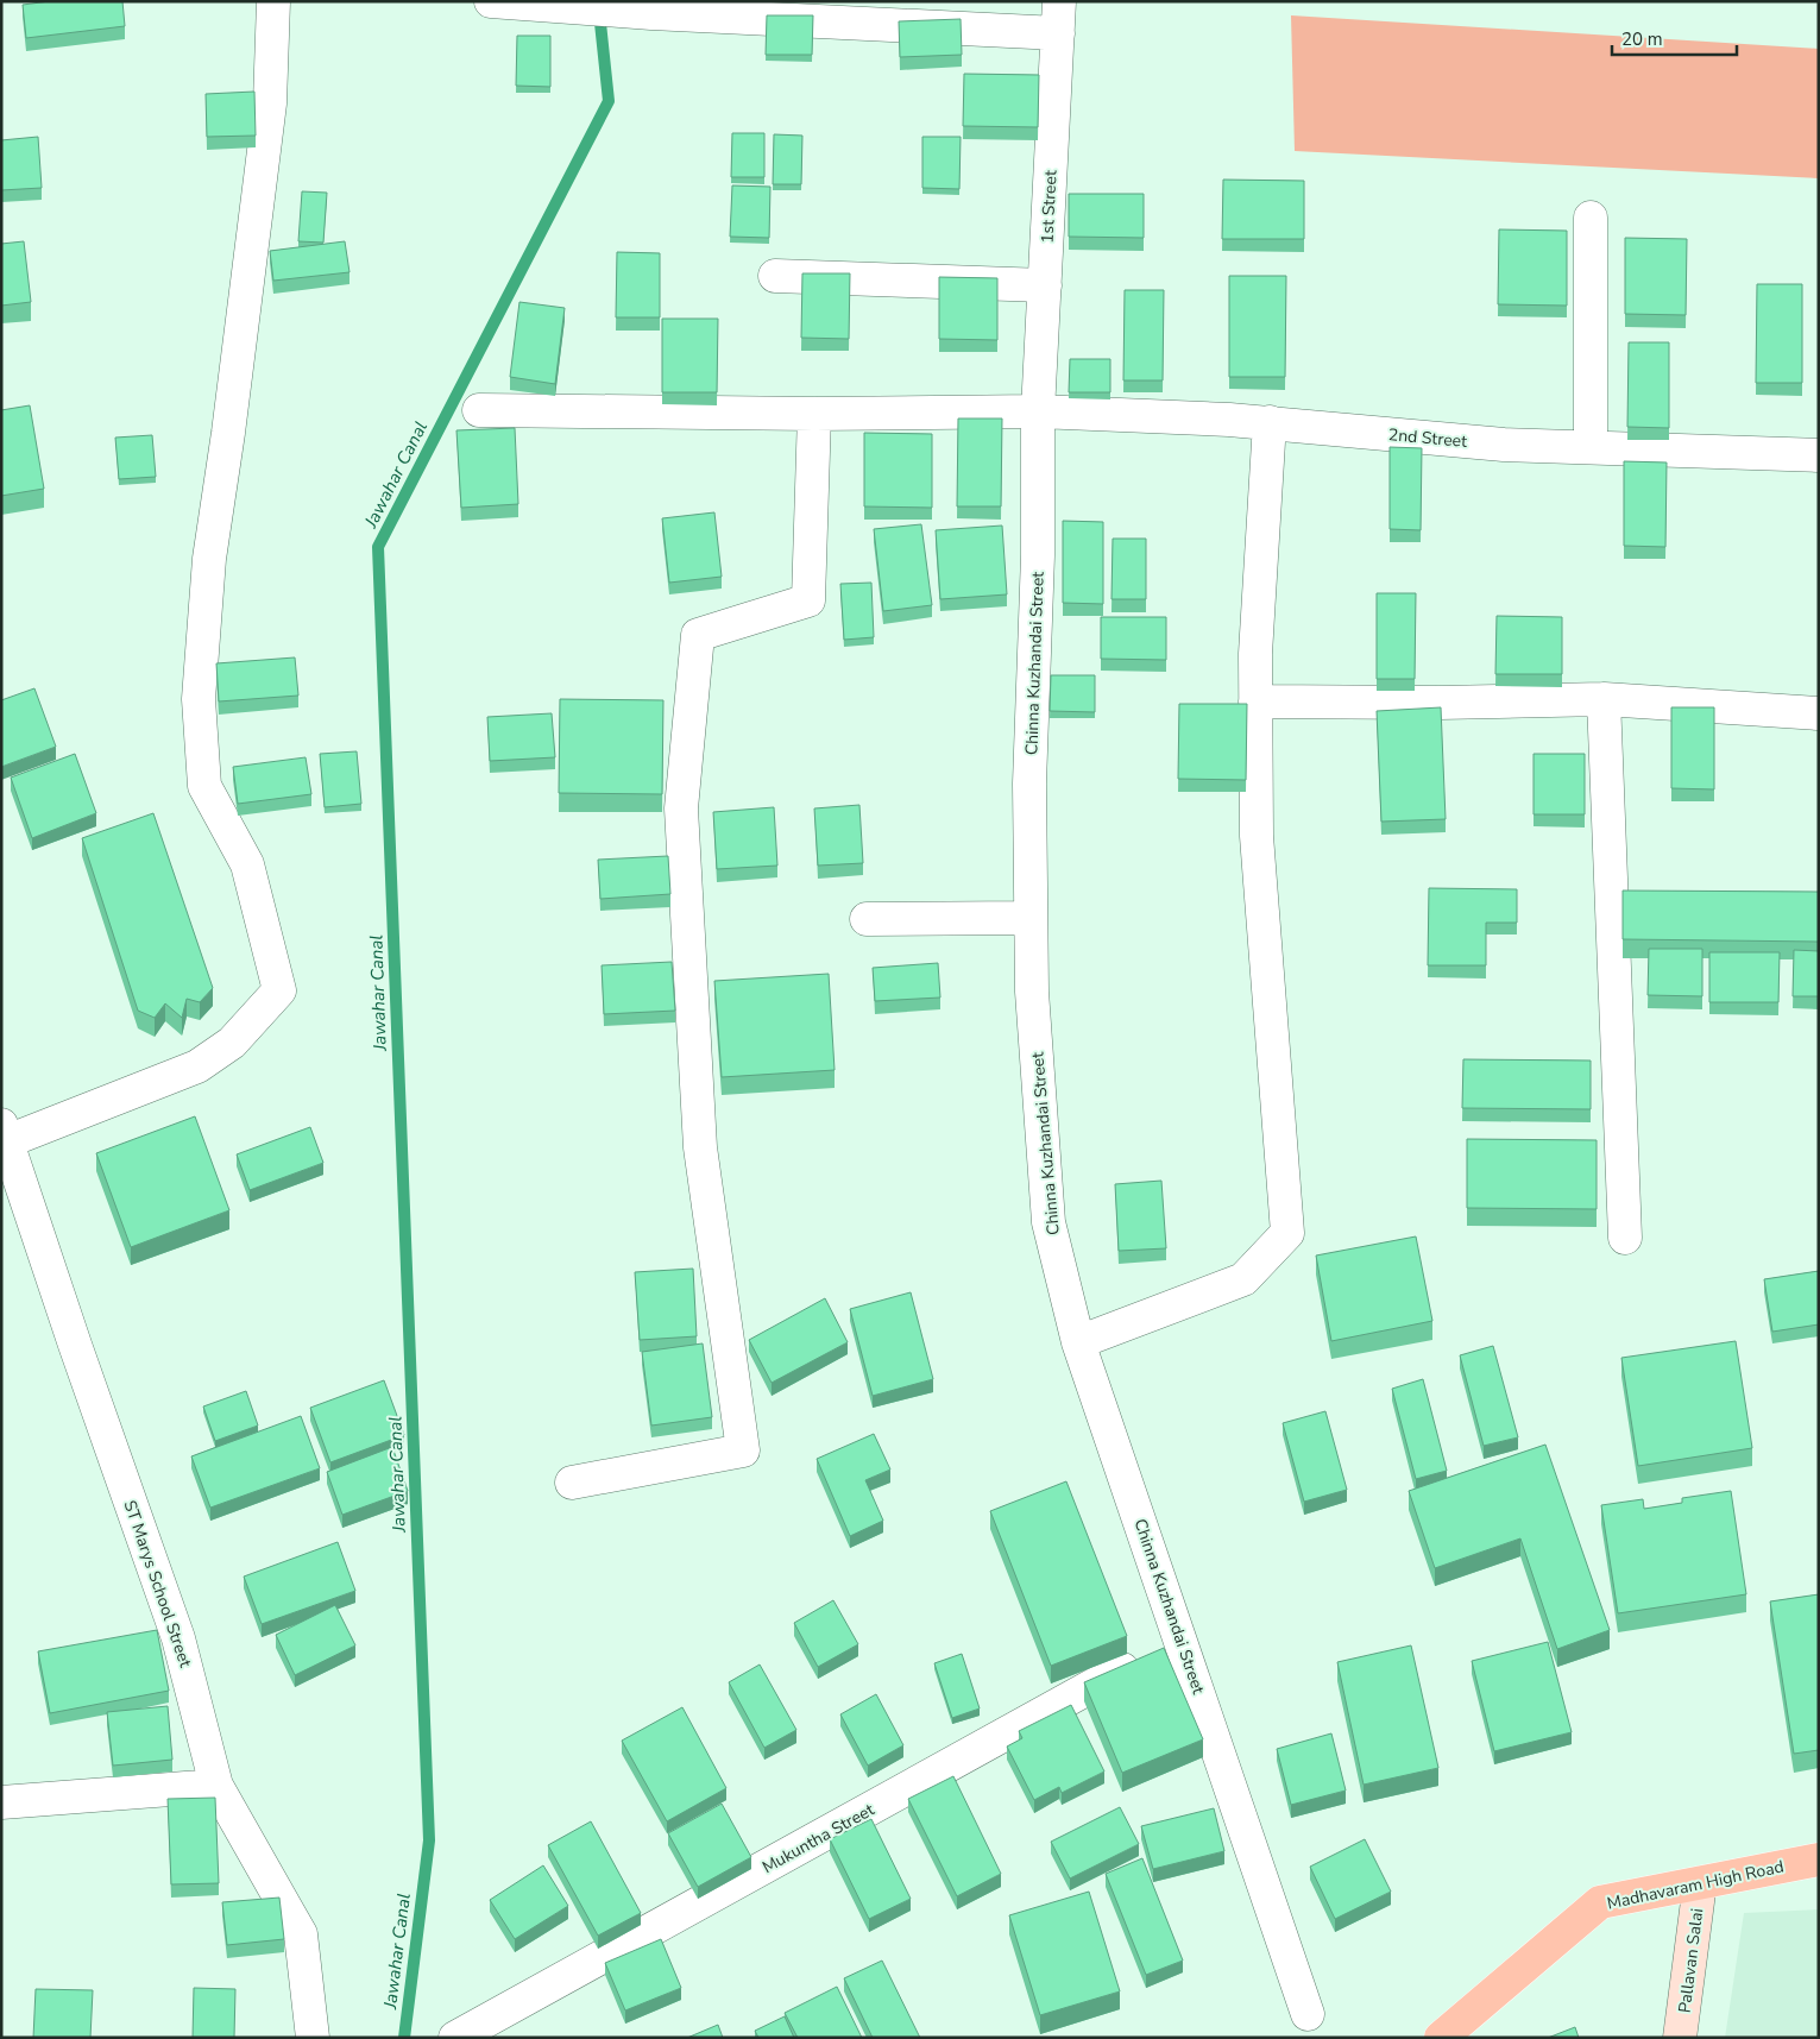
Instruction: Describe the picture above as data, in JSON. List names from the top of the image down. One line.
{"streets":{"main road":["Madhavaram High Road"],"street":["1st Street","2nd Street","Chinna Kuzhandai Street","ST Marys School Street","Mukuntha Street","Pallavan Salai"]},"crossings":[["1st Street","2nd Street"],["1st Street","Chinna Kuzhandai Street"],["2nd Street","Chinna Kuzhandai Street"],["Chinna Kuzhandai Street","Mukuntha Street"],["Madhavaram High Road","Pallavan Salai"]],"water":["Jawahar Canal"],"scale_bar":"20 m"}
